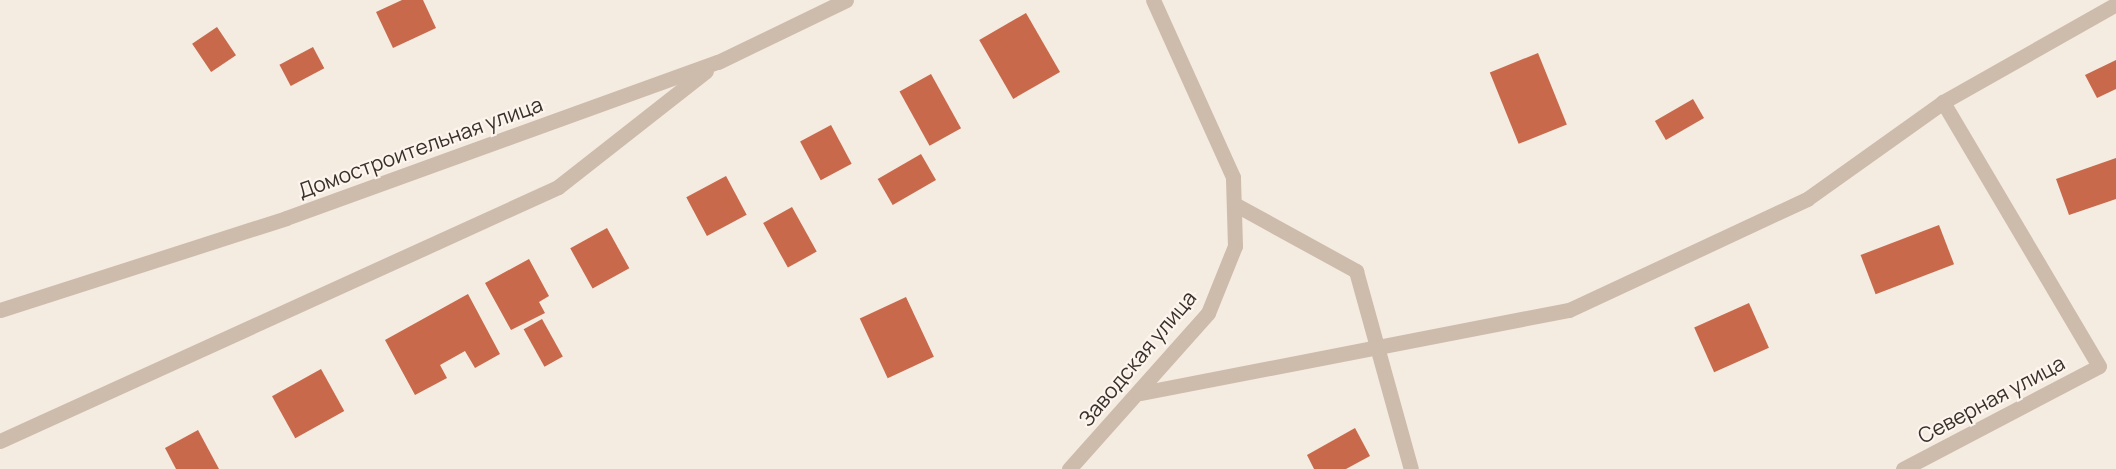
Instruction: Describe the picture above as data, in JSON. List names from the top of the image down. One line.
{"streets":{"street":["Домостроительная улица","Заводская улица","Северная улица"]}}
